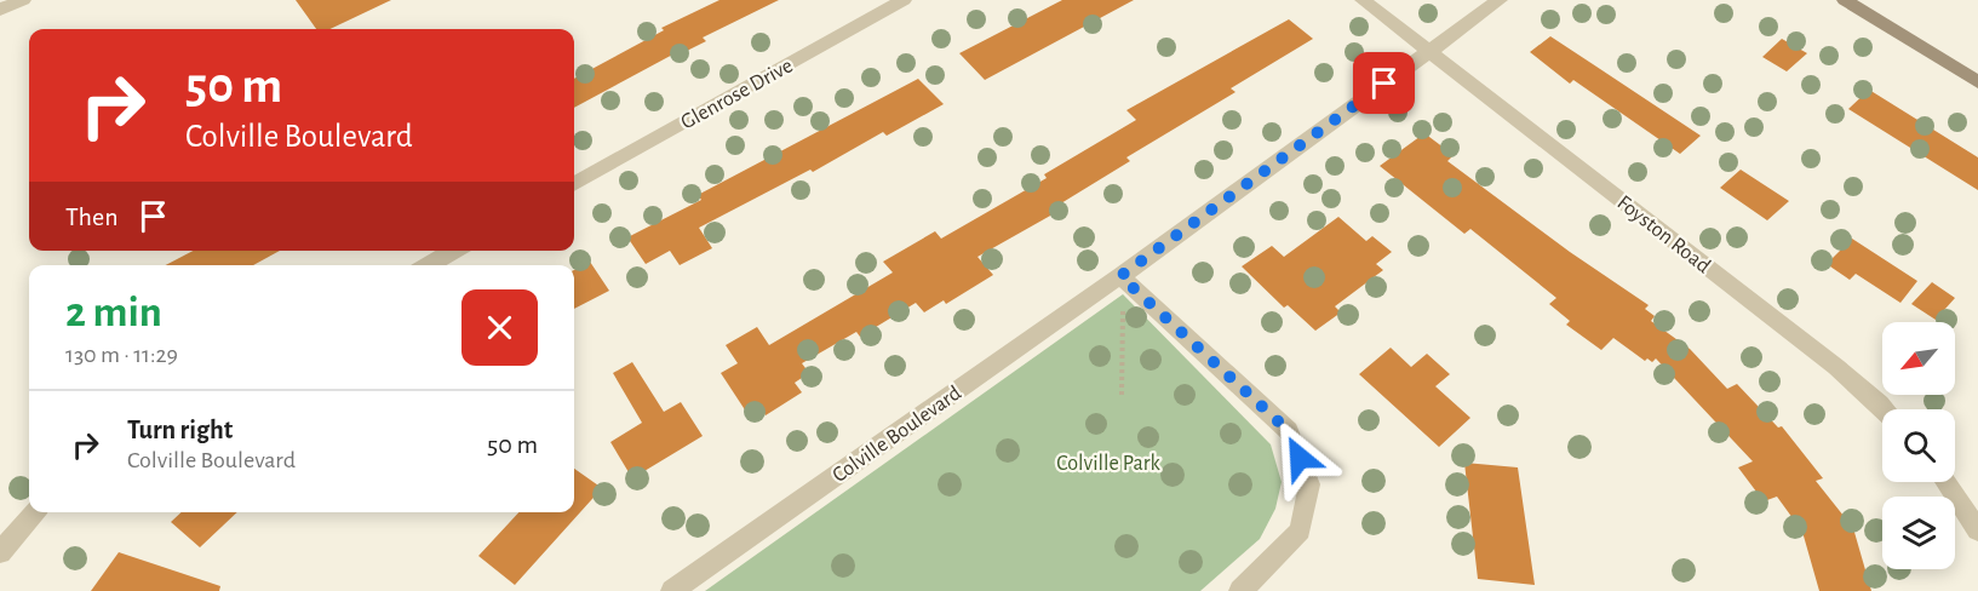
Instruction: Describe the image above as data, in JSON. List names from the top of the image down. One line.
{"streets":{"street":["Glenrose Drive","Foyston Road","Colville Boulevard"]},"crossings":[["Foyston Road","Colville Boulevard"]],"parks":["Colville Park"],"north":"bottom left","page":{"turn":["50 m","Colville Boulevard"],"then":"Then","heading":["2 min","130 m · 11:29"],"list":[{"name":"Turn right","note":"Colville Boulevard","value":"50 m"}]}}
